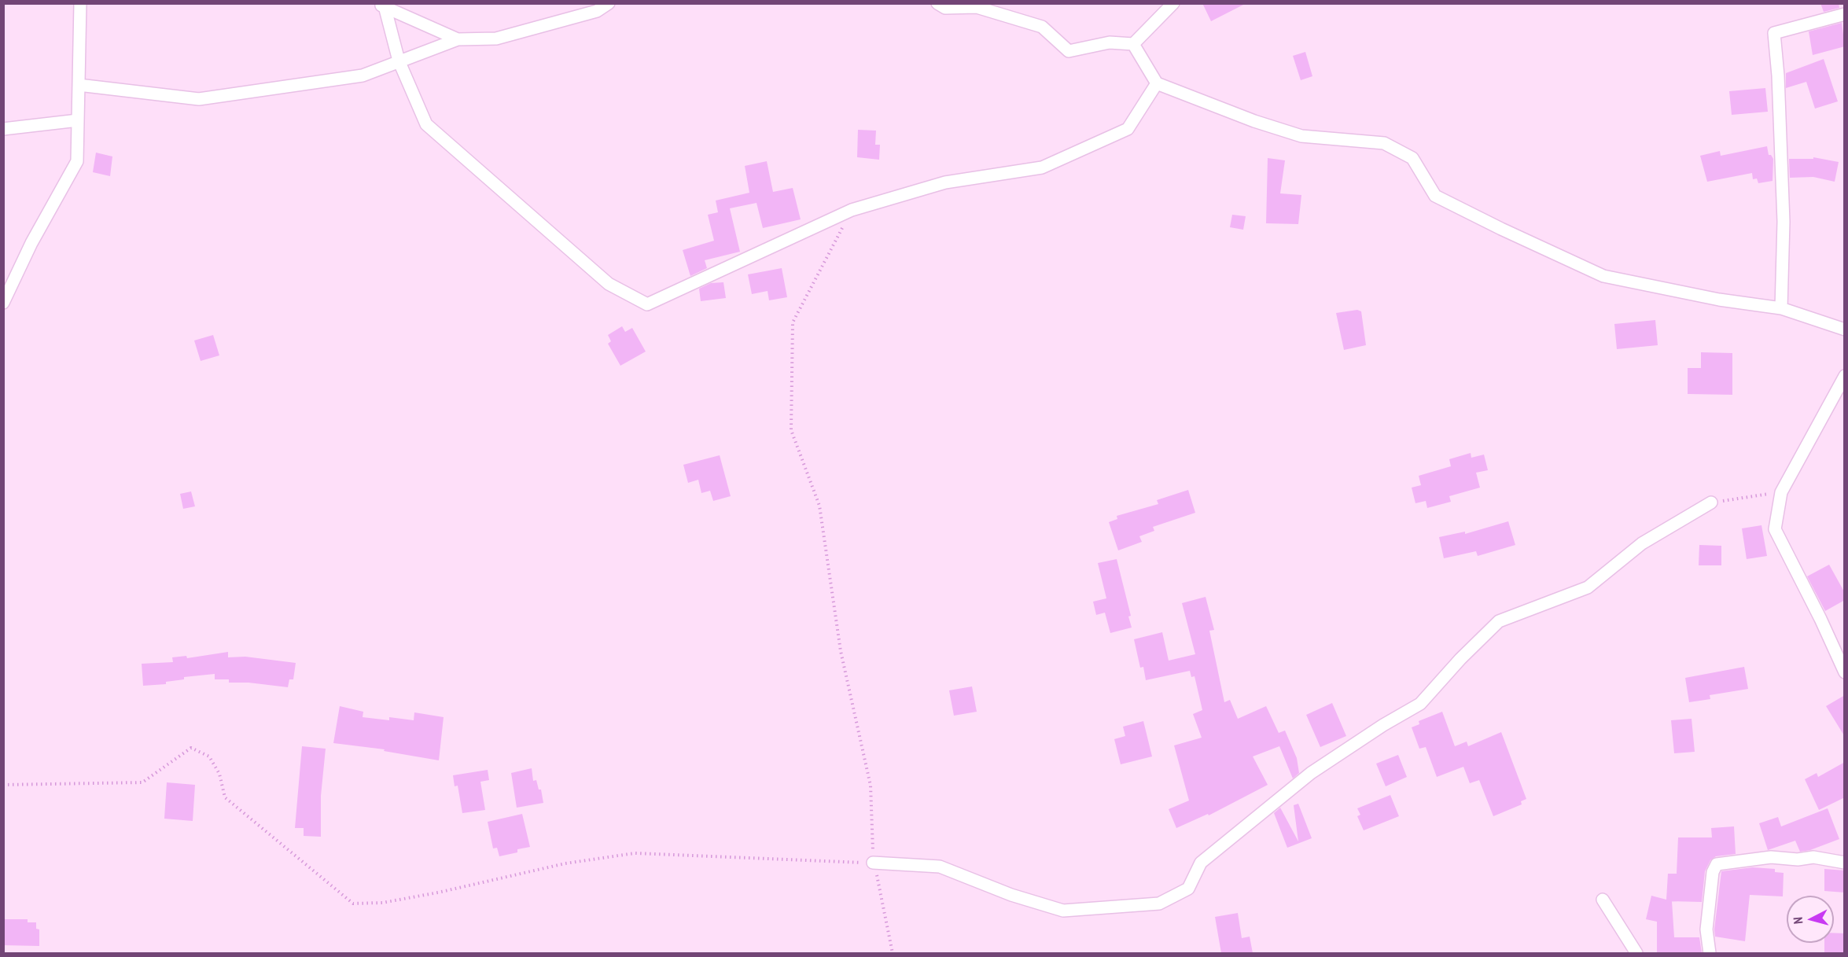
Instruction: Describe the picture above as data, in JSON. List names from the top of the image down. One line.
{"north":"left"}
